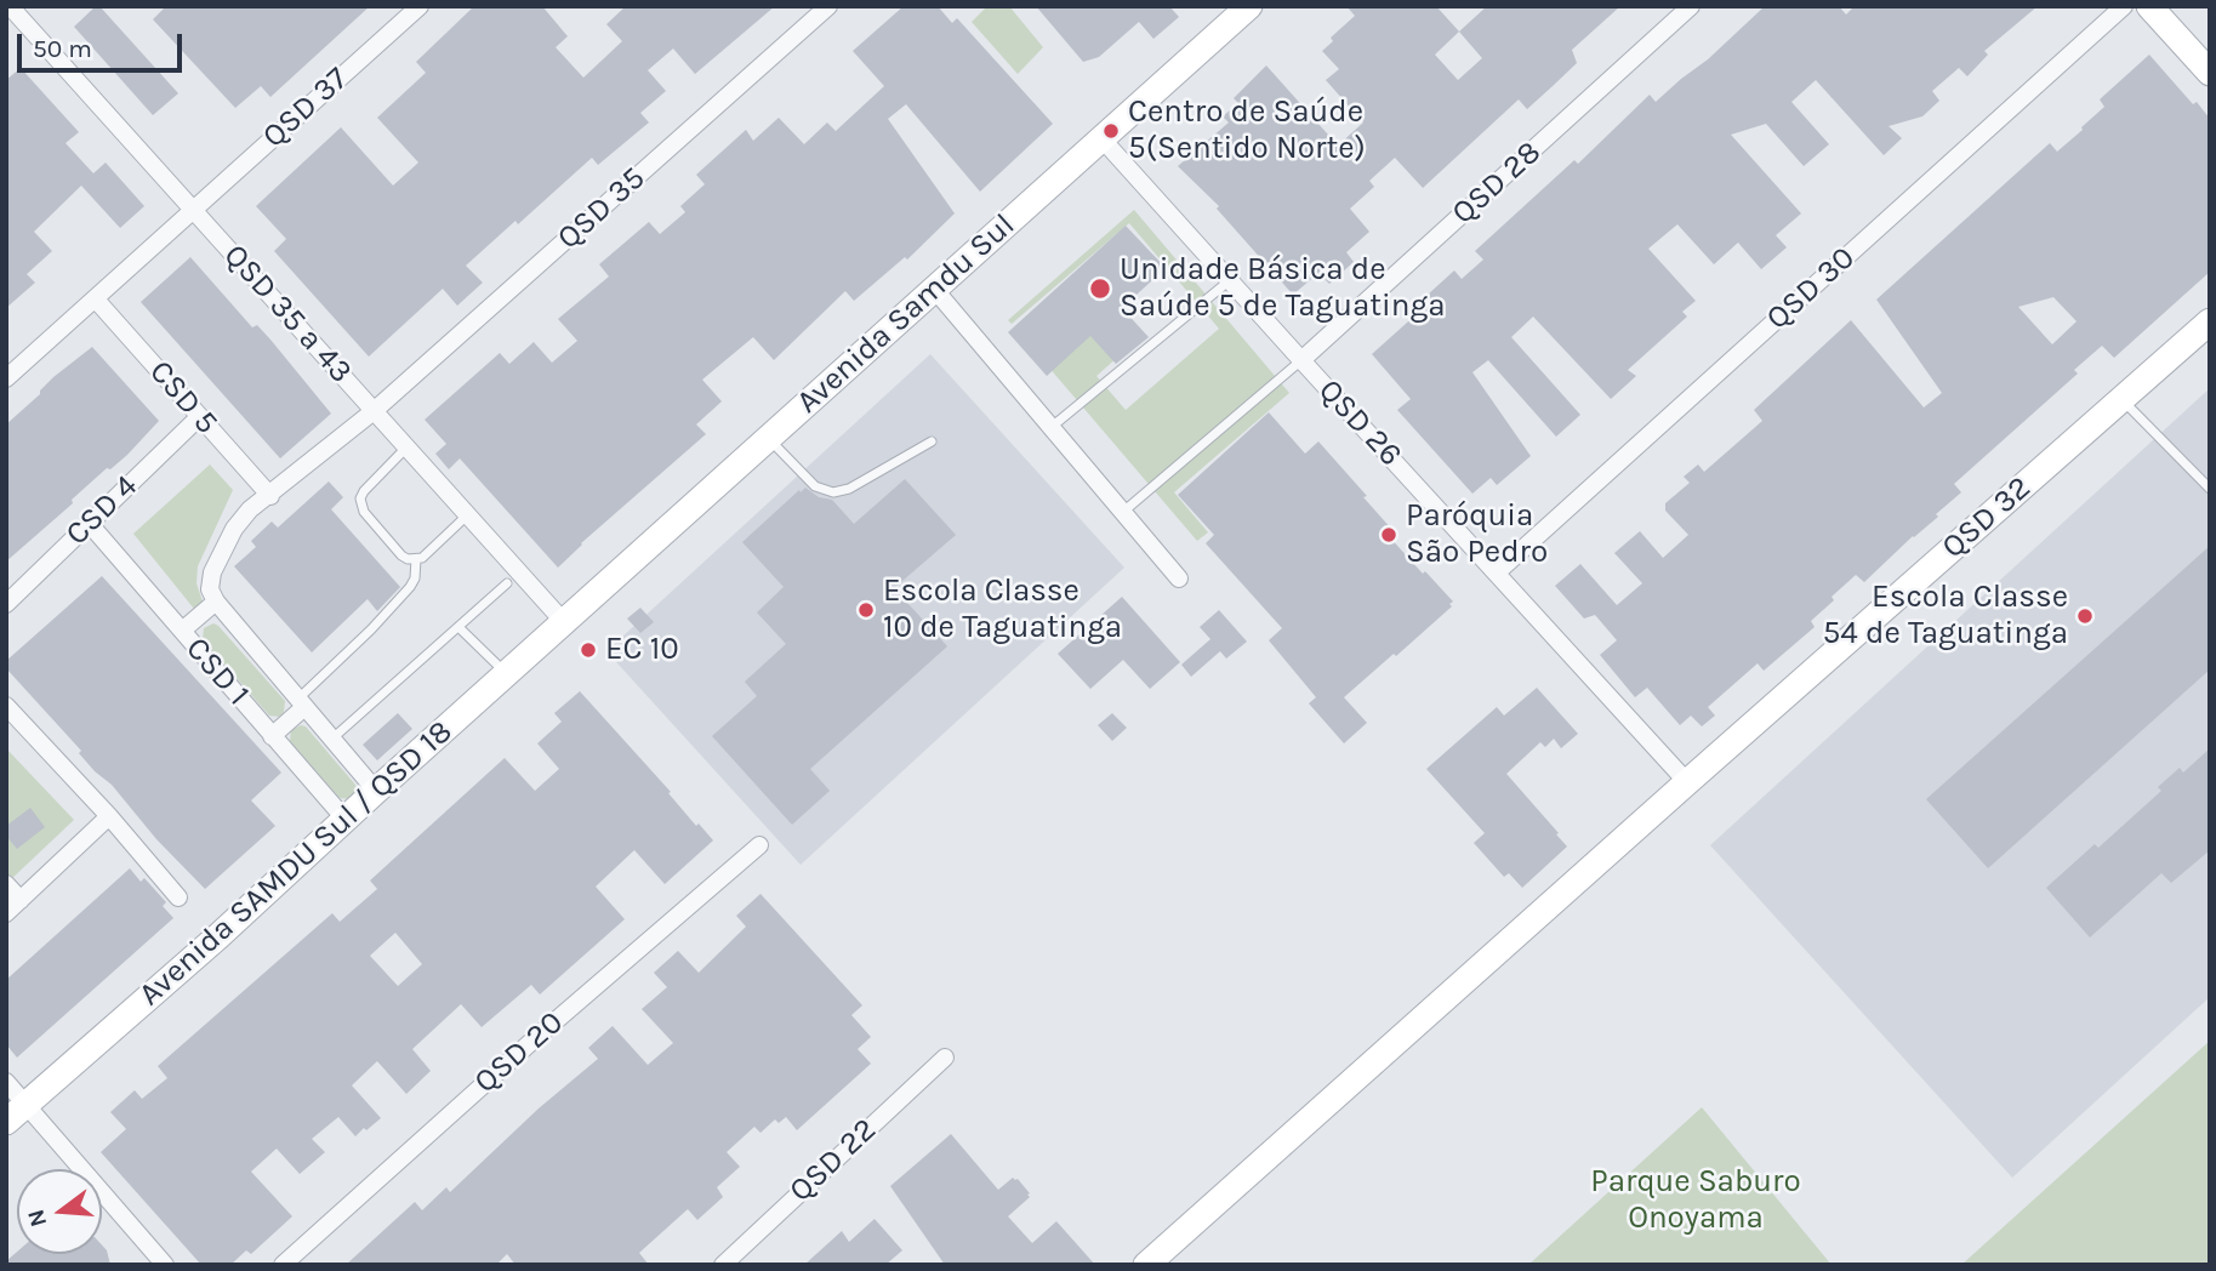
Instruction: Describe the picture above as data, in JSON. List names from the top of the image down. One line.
{"streets":{"street":["QSD 37","QSD 28","QSD 35","QSD 30","QSD 35 a 43","Avenida Samdu Sul","CSD 5","QSD 26","CSD 4","QSD 32","CSD 1","Avenida SAMDU Sul / QSD 18","QSD 20","QSD 22"]},"crossings":[["QSD 37","QSD 35 a 43"],["QSD 37","CSD 5"],["QSD 28","QSD 26"],["QSD 35","QSD 35 a 43"],["QSD 35","CSD 5"],["QSD 30","QSD 26"],["QSD 35 a 43","Avenida Samdu Sul"],["QSD 35 a 43","Avenida SAMDU Sul / QSD 18"],["Avenida Samdu Sul","QSD 26"],["Avenida Samdu Sul","Avenida SAMDU Sul / QSD 18"],["CSD 5","CSD 4"],["QSD 26","QSD 32"],["CSD 4","CSD 1"],["CSD 1","Avenida SAMDU Sul / QSD 18"]],"parks":["Parque Saburo Onoyama"],"places":["Centro de Saúde 5(Sentido Norte)","Unidade Básica de Saúde 5 de Taguatinga","Paróquia São Pedro","Escola Classe 10 de Taguatinga","Escola Classe 54 de Taguatinga","EC 10"],"scale_bar":"50 m","north":"left"}
